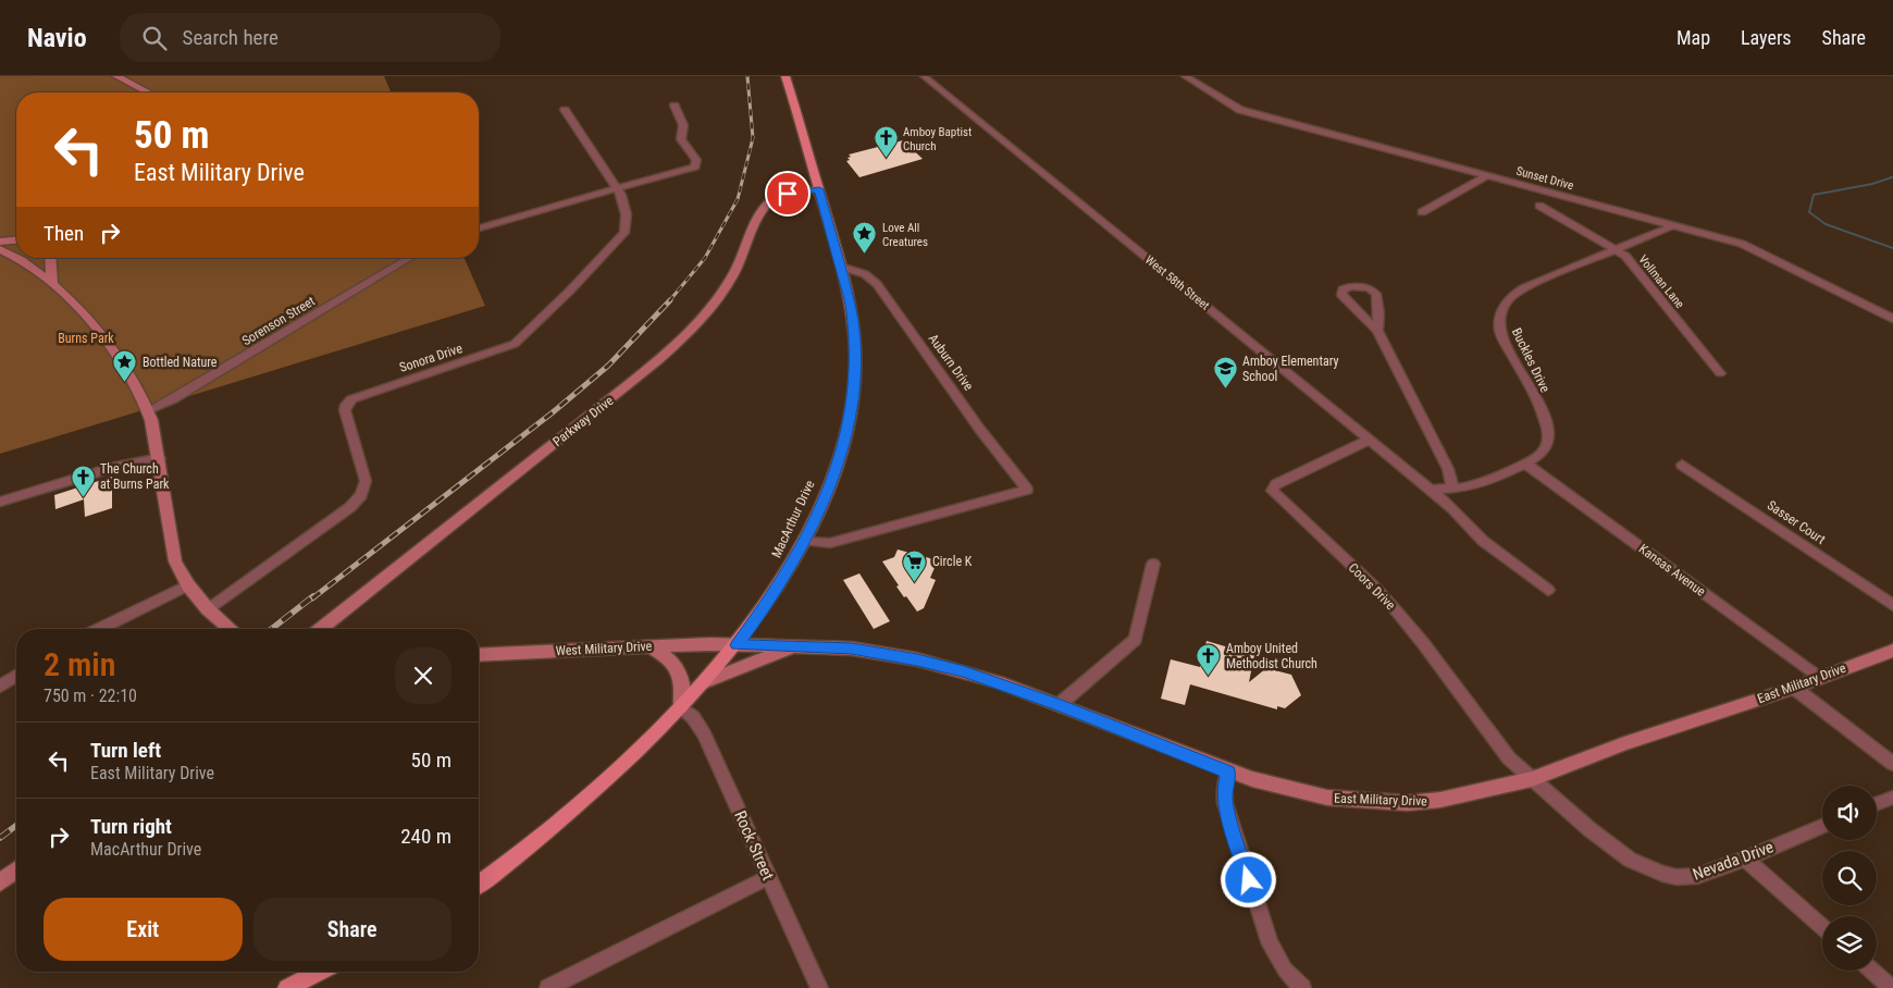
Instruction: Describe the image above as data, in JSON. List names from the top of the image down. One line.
{"streets":{"main road":["MacArthur Drive"],"street":["Sunset Drive","Vollman Lane","West 58th Street","Sorenson Street","Sonora Drive","Buckles Drive","Auburn Drive","Parkway Drive","Sasser Court","Kansas Avenue","Coors Drive","West Military Drive","East Military Drive","Rock Street","Nevada Drive"]},"crossings":[["Sunset Drive","Buckles Drive"],["Vollman Lane","Buckles Drive"],["West 58th Street","Coors Drive"],["Buckles Drive","Kansas Avenue"],["Auburn Drive","MacArthur Drive"],["Parkway Drive","MacArthur Drive"],["MacArthur Drive","West Military Drive"],["MacArthur Drive","East Military Drive"],["MacArthur Drive","Rock Street"],["Kansas Avenue","East Military Drive"],["Coors Drive","East Military Drive"],["Coors Drive","Nevada Drive"],["West Military Drive","East Military Drive"],["East Military Drive","Nevada Drive"]],"parks":["Burns Park"],"places":{"church":["Amboy Baptist Church","The Church at Burns Park","Amboy United Methodist Church"],"place":["Love All Creatures","Bottled Nature"],"school or university":["Amboy Elementary School"],"supermarket":["Circle K"]},"page":{"header":"Navio","search":"Search here","nav":["Map","Layers","Share"],"turn":["50 m","East Military Drive"],"then":"Then","heading":["2 min","750 m · 22:10"],"list":[{"name":"Turn left","note":"East Military Drive","value":"50 m"},{"name":"Turn right","note":"MacArthur Drive","value":"240 m"}],"buttons":["Exit","Share"]}}
